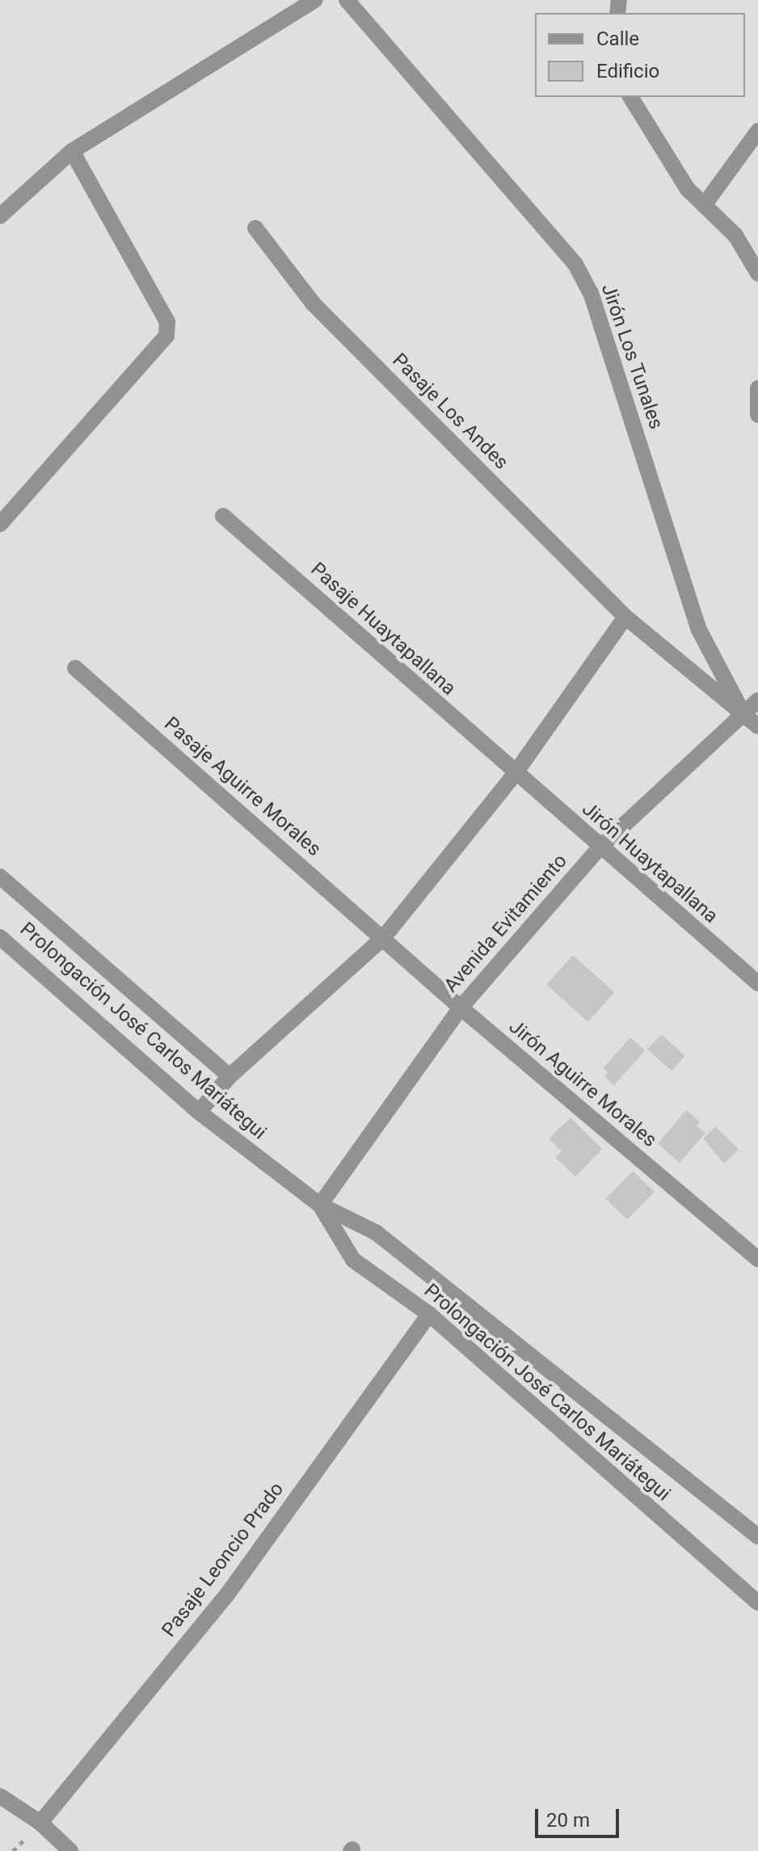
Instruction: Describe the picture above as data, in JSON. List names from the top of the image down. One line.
{"streets":{"street":["Jirón Los Tunales","Pasaje Los Andes","Pasaje Huaytapallana","Pasaje Aguirre Morales","Jirón Huaytapallana","Avenida Evitamiento","Prolongación José Carlos Mariátegui","Jirón Aguirre Morales","Pasaje Leoncio Prado"]},"crossings":[["Jirón Los Tunales","Pasaje Los Andes"],["Jirón Los Tunales","Avenida Evitamiento"],["Pasaje Los Andes","Avenida Evitamiento"],["Pasaje Huaytapallana","Jirón Huaytapallana"],["Pasaje Aguirre Morales","Jirón Aguirre Morales"],["Jirón Huaytapallana","Avenida Evitamiento"],["Avenida Evitamiento","Prolongación José Carlos Mariátegui"],["Avenida Evitamiento","Jirón Aguirre Morales"],["Prolongación José Carlos Mariátegui","Pasaje Leoncio Prado"]],"legend":["Calle","Edificio"],"scale_bar":"20 m"}
